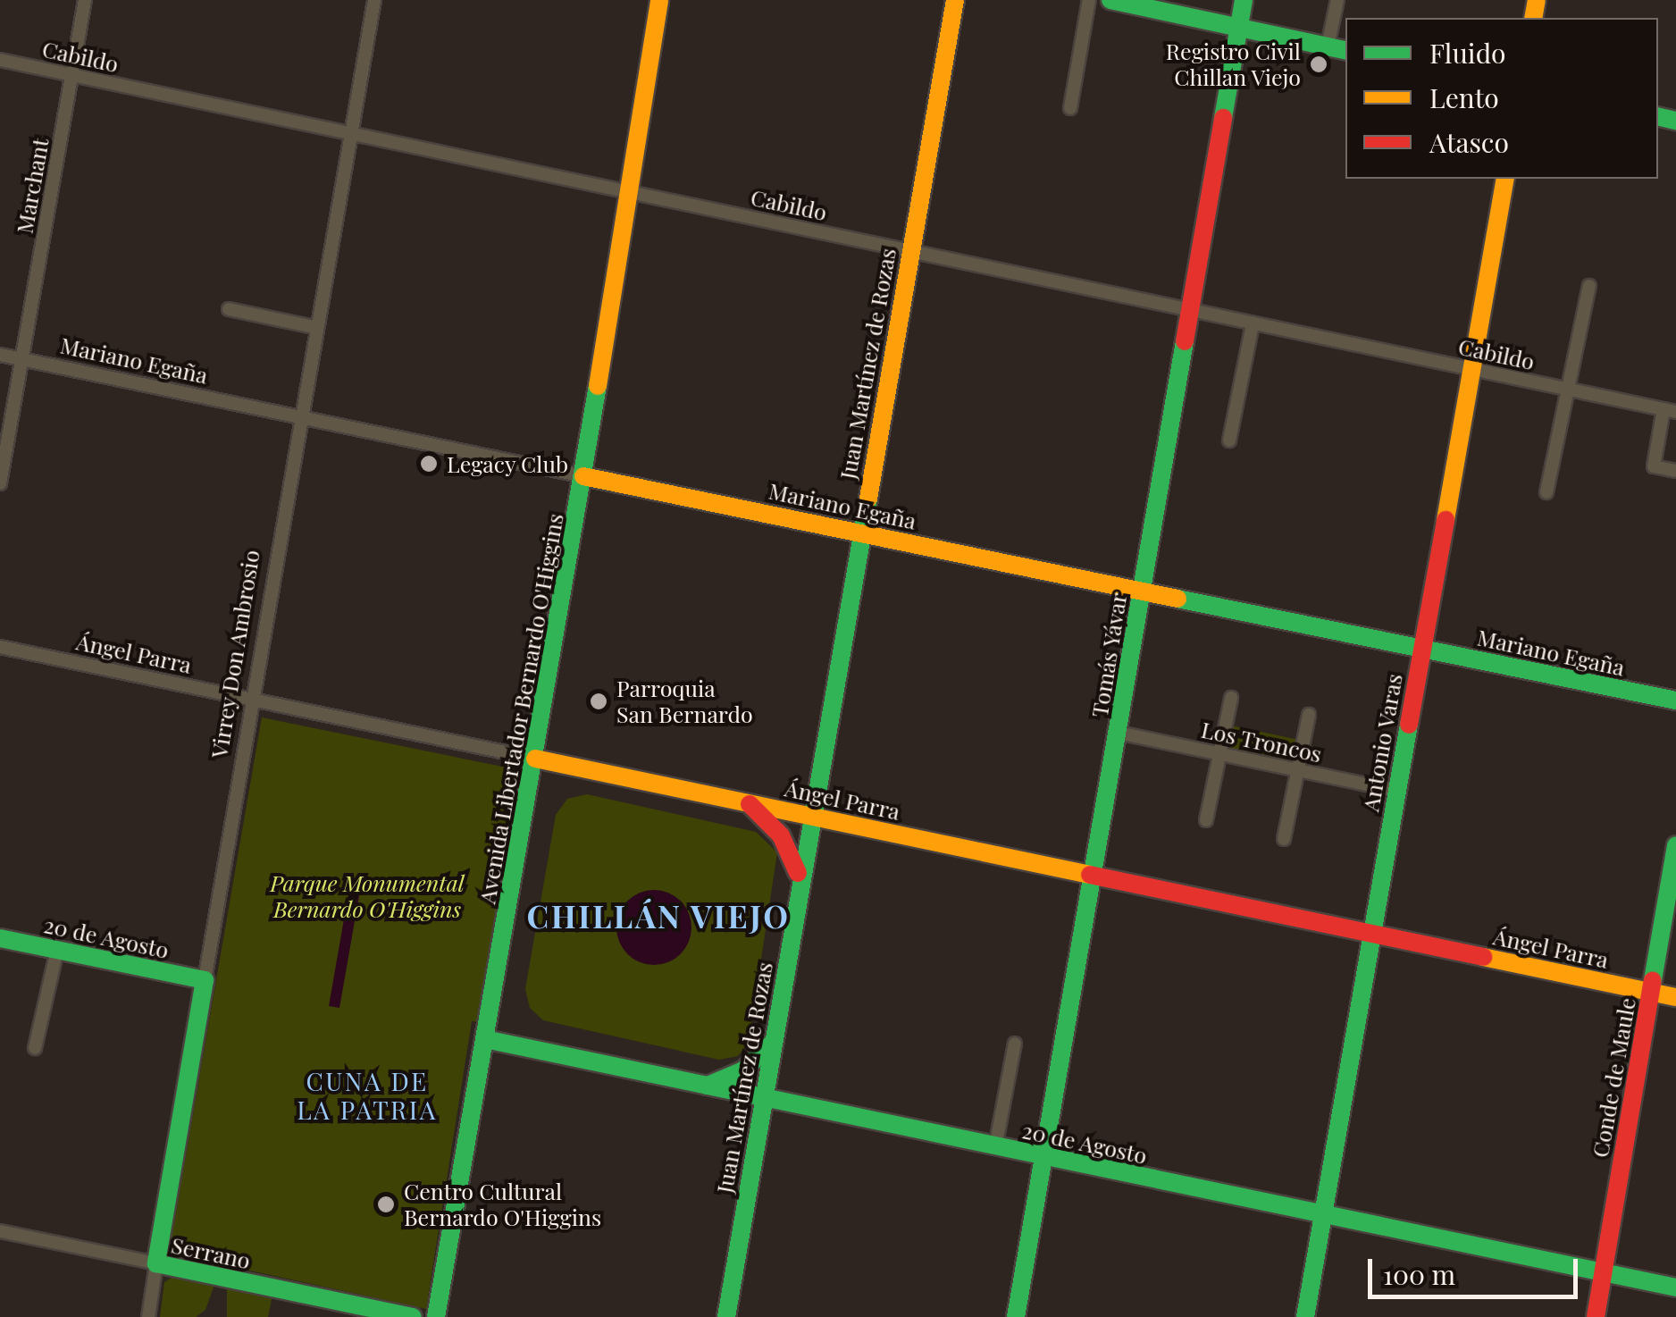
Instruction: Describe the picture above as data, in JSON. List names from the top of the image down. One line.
{"streets":{"street":["Cabildo","Marchant","Mariano Egaña","Juan Martínez de Rozas","Ángel Parra","Virrey Don Ambrosio","Tomás Yávar","Avenida Libertador Bernardo O'Higgins","Los Troncos","Antonio Varas","20 de Agosto","Conde de Maule","Serrano"]},"crossings":[["Cabildo","Marchant"],["Cabildo","Juan Martínez de Rozas"],["Cabildo","Virrey Don Ambrosio"],["Cabildo","Tomás Yávar"],["Cabildo","Avenida Libertador Bernardo O'Higgins"],["Cabildo","Antonio Varas"],["Marchant","Mariano Egaña"],["Mariano Egaña","Juan Martínez de Rozas"],["Mariano Egaña","Virrey Don Ambrosio"],["Mariano Egaña","Tomás Yávar"],["Mariano Egaña","Avenida Libertador Bernardo O'Higgins"],["Mariano Egaña","Antonio Varas"],["Juan Martínez de Rozas","Ángel Parra"],["Juan Martínez de Rozas","20 de Agosto"],["Ángel Parra","Virrey Don Ambrosio"],["Ángel Parra","Tomás Yávar"],["Ángel Parra","Avenida Libertador Bernardo O'Higgins"],["Ángel Parra","Antonio Varas"],["Ángel Parra","Conde de Maule"],["Virrey Don Ambrosio","20 de Agosto"],["Virrey Don Ambrosio","Serrano"],["Tomás Yávar","Los Troncos"],["Tomás Yávar","20 de Agosto"],["Avenida Libertador Bernardo O'Higgins","20 de Agosto"],["Los Troncos","Antonio Varas"],["Antonio Varas","20 de Agosto"],["20 de Agosto","Conde de Maule"]],"districts":["CHILLÁN VIEJO","CUNA DE LA PATRIA"],"parks":["Parque Monumental Bernardo O'Higgins"],"places":["Registro Civil Chillan Viejo","Legacy Club","Parroquia San Bernardo","Centro Cultural Bernardo O'Higgins"],"legend":["Fluido","Lento","Atasco"],"scale_bar":"100 m"}
